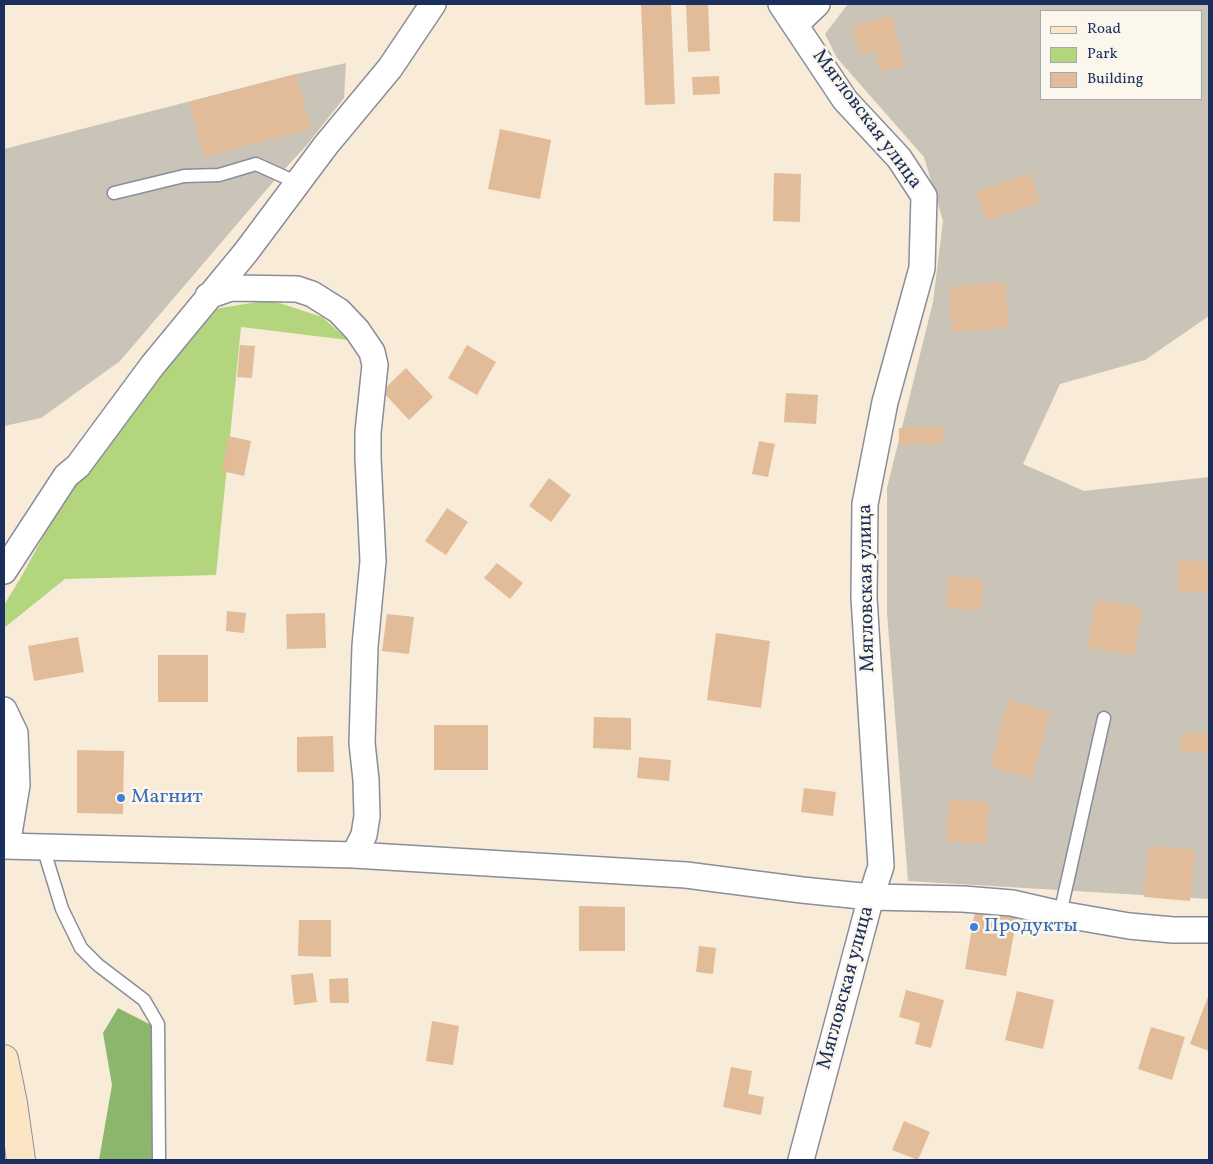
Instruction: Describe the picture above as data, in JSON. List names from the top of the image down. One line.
{"streets":{"street":["Мягловская улица"]},"places":["Магнит","Продукты"],"legend":["Road","Park","Building"]}
